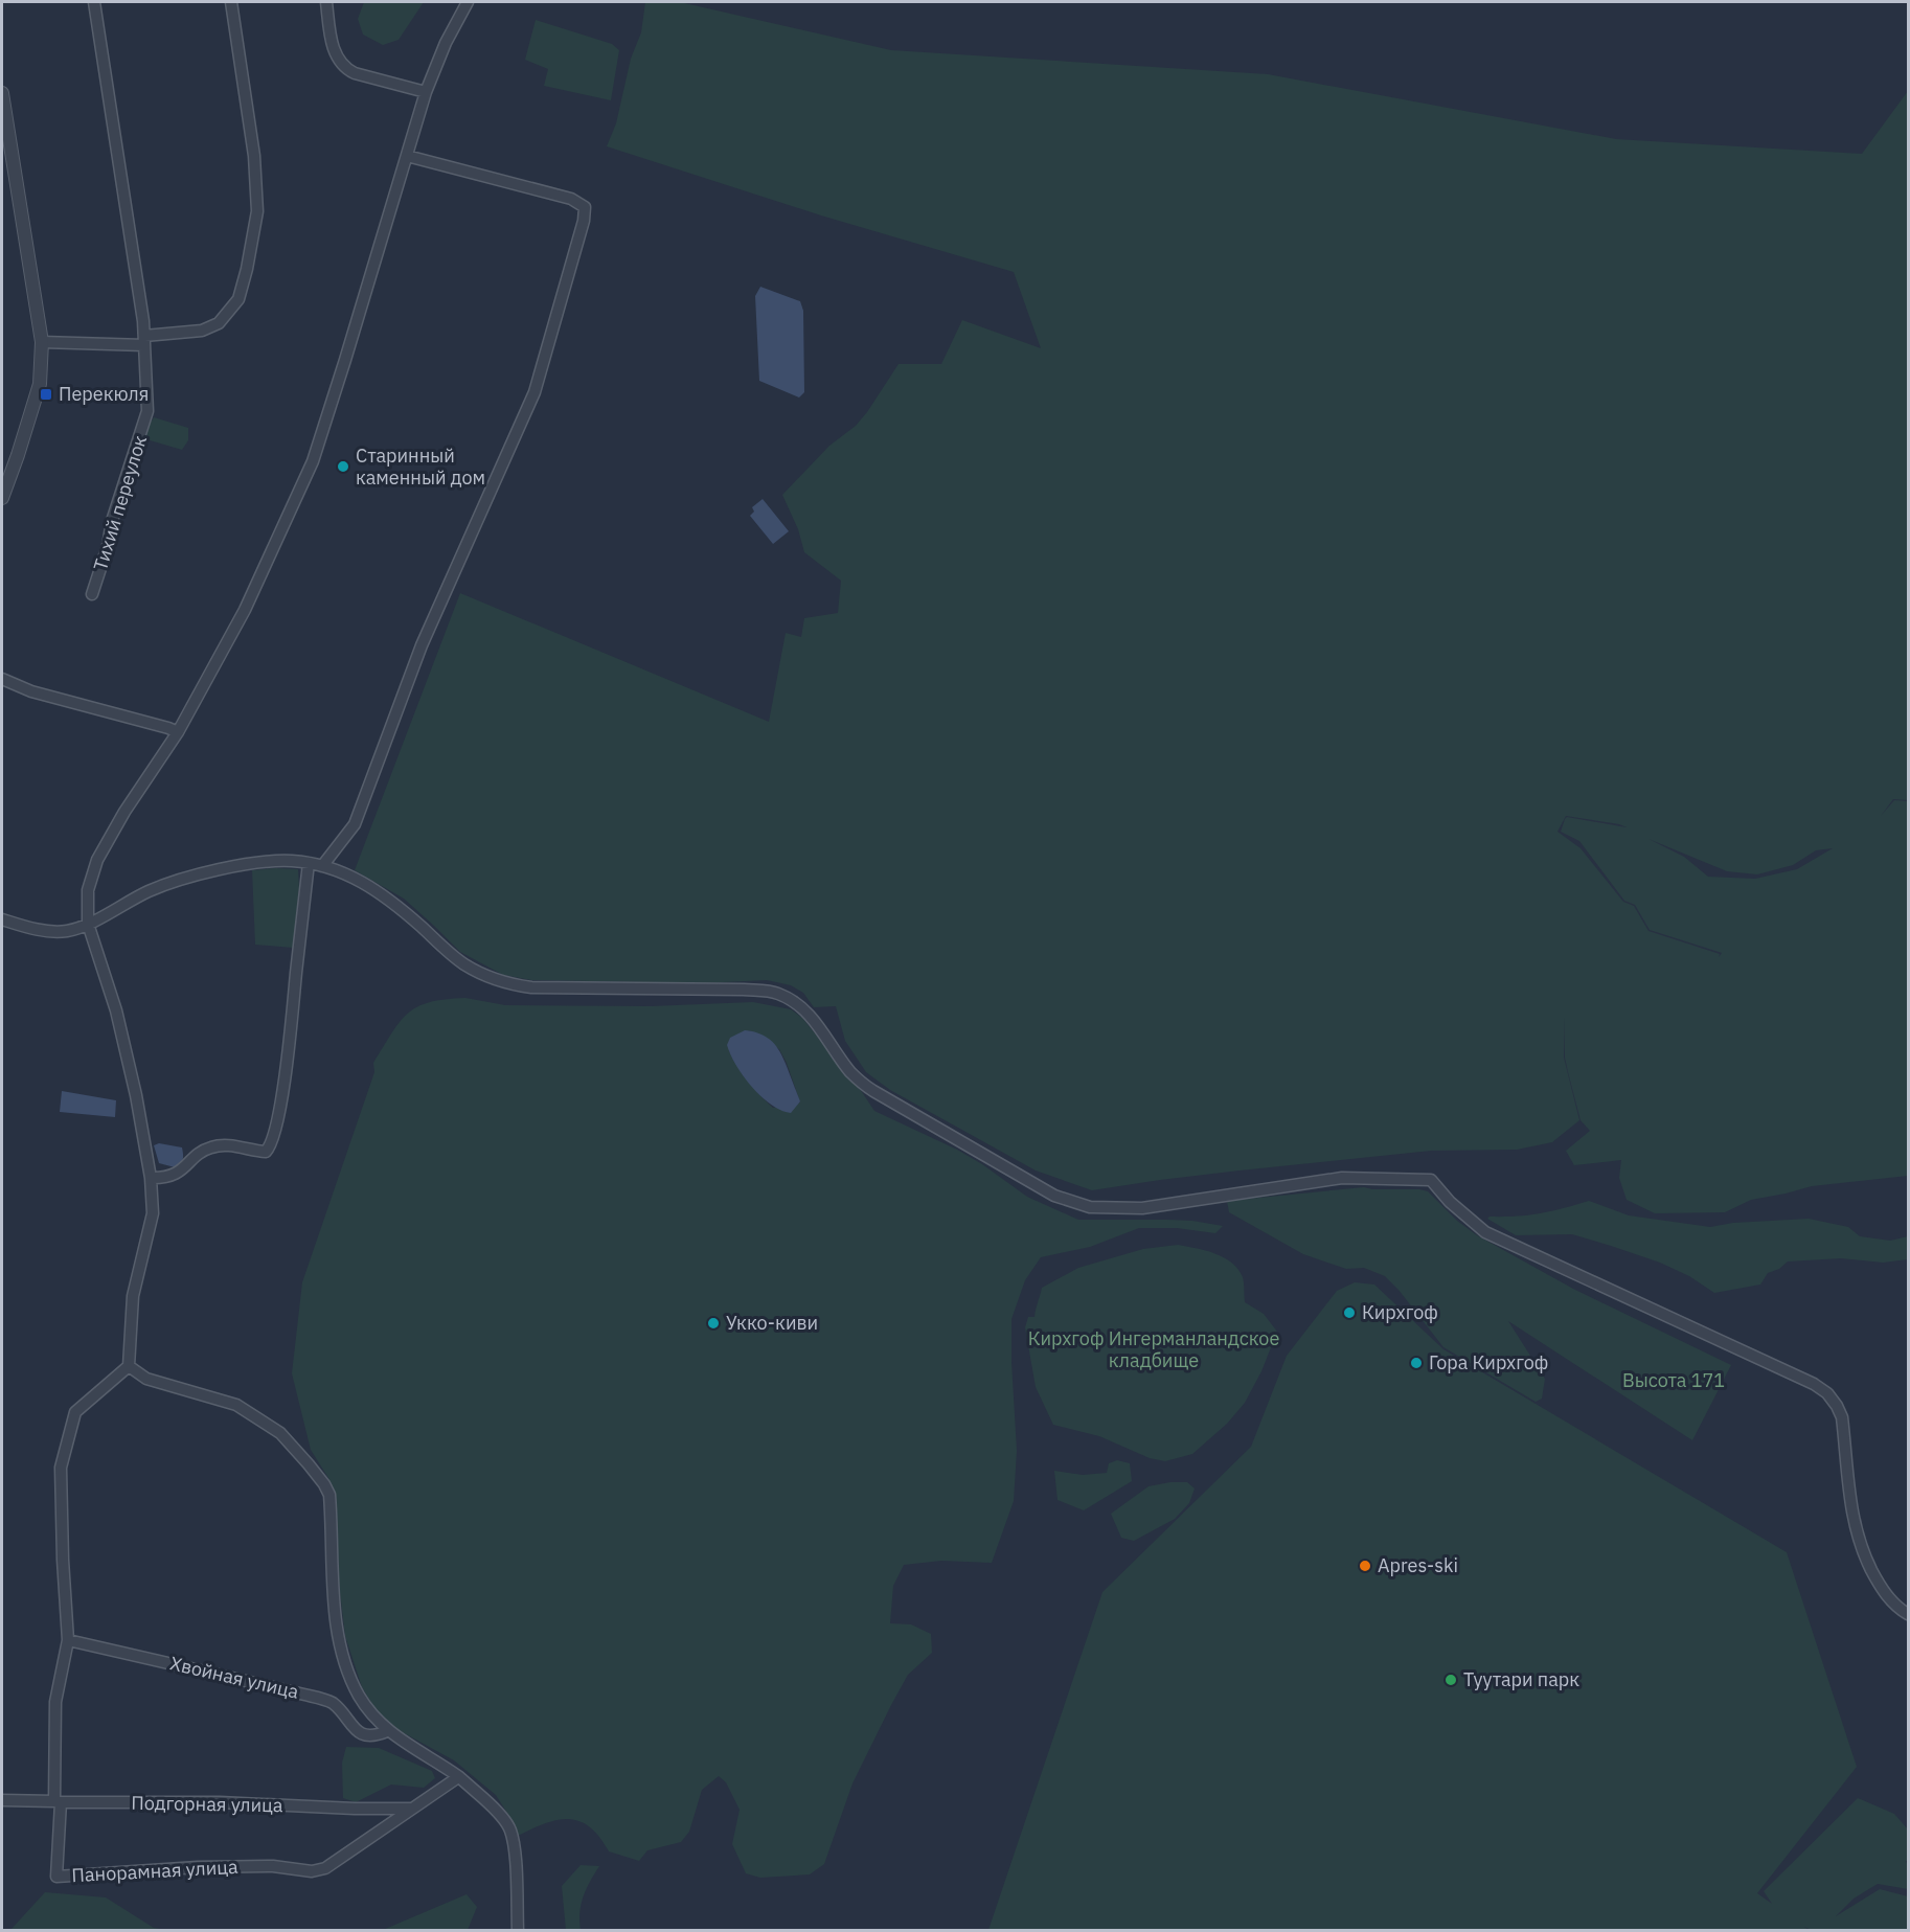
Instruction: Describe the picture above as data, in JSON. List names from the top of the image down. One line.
{"streets":{"street":["Тихий переулок","Хвойная улица","Подгорная улица","Панорамная улица"]},"crossings":[["Подгорная улица","Панорамная улица"]],"parks":["Кирхгоф Ингерманландское кладбище","Высота 171"],"places":{"transit":["Перекюля"],"other":["Старинный каменный дом","Кирхгоф","Укко-киви","Гора Кирхгоф","Apres-ski","Туутари парк"]}}
